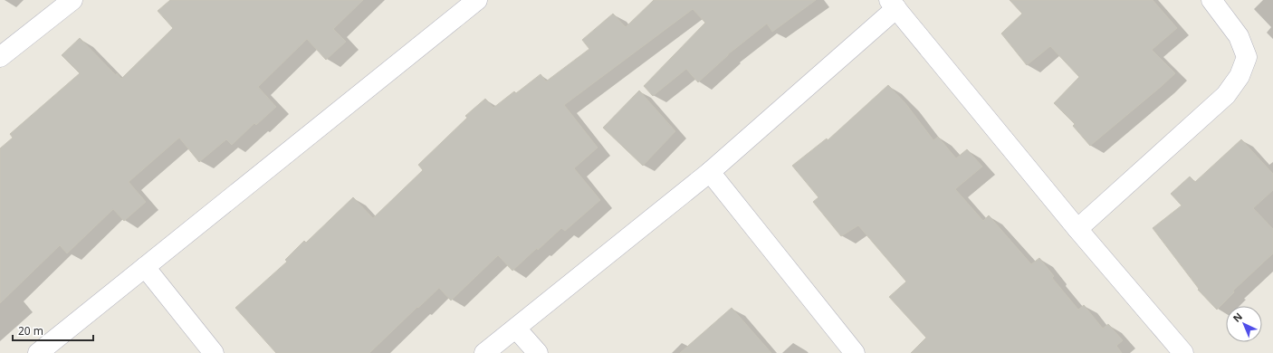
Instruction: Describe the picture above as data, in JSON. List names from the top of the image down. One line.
{"scale_bar":"20 m","north":"top left"}
